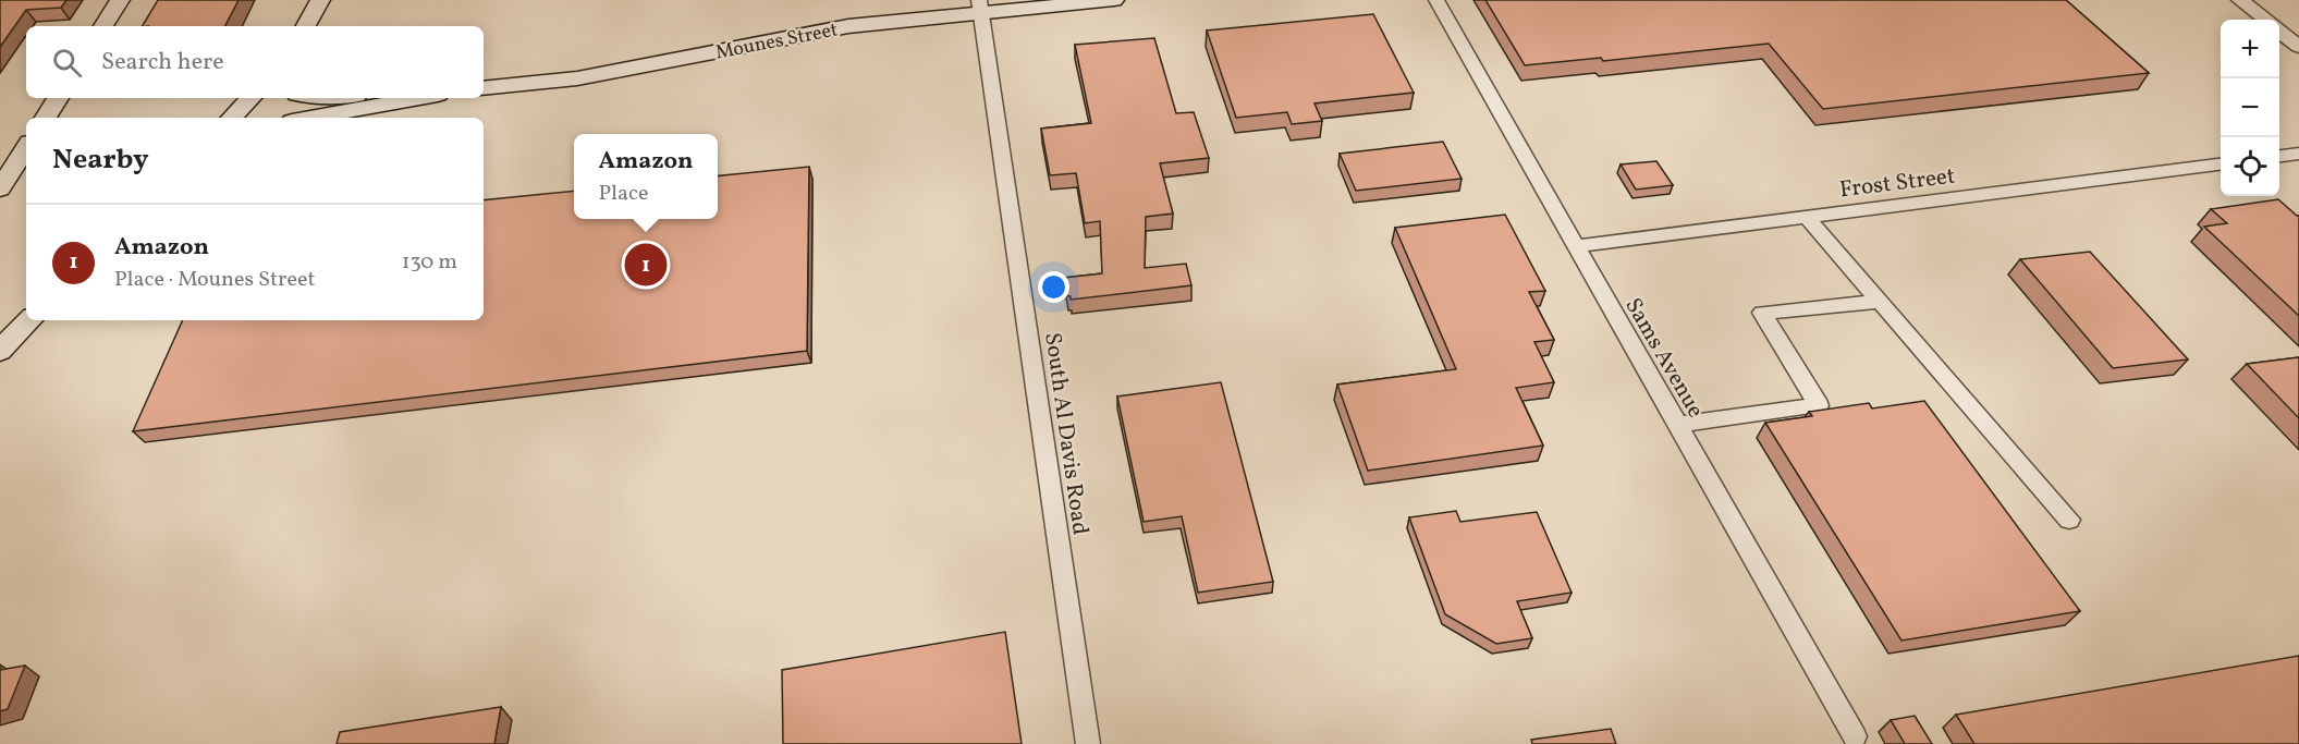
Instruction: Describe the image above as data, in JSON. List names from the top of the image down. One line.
{"streets":{"main road":["Mounes Street"],"street":["Frost Street","Sams Avenue","South Al Davis Road"]},"crossings":[["Mounes Street","South Al Davis Road"],["Frost Street","Sams Avenue"]],"page":{"map_buttons":["+","−"],"search":"Search here","heading":"Nearby","popup":["Amazon","Place"],"list":[{"mark":"1","name":"Amazon","note":"Place · Mounes Street","value":"130 m"}],"pins":"1"}}
